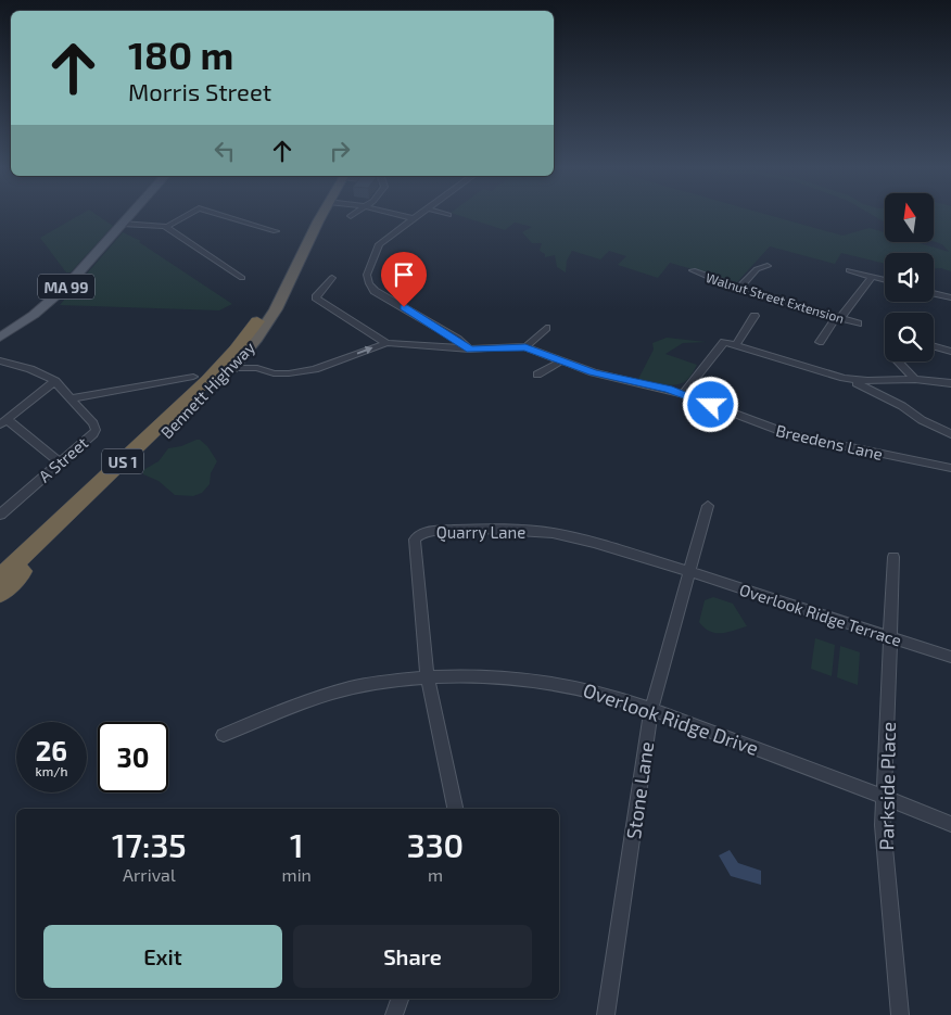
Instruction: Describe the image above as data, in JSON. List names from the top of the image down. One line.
{"streets":{"highway":["Bennett Highway","US 1"],"main road":["MA 99"],"street":["Walnut Street Extension","Breedens Lane","A Street","Quarry Lane","Overlook Ridge Terrace","Overlook Ridge Drive","Parkside Place","Stone Lane"]},"crossings":[["Quarry Lane","Overlook Ridge Terrace"],["Quarry Lane","Overlook Ridge Drive"],["Quarry Lane","Stone Lane"],["Overlook Ridge Terrace","Parkside Place"],["Overlook Ridge Terrace","Stone Lane"],["Overlook Ridge Drive","Parkside Place"],["Overlook Ridge Drive","Stone Lane"]],"north":"top","page":{"turn":["180 m","Morris Street"],"speed":"26 km/h","limit":"30","eta":["17:35","Arrival","1","min","330","m"],"buttons":["Exit","Share"]}}
